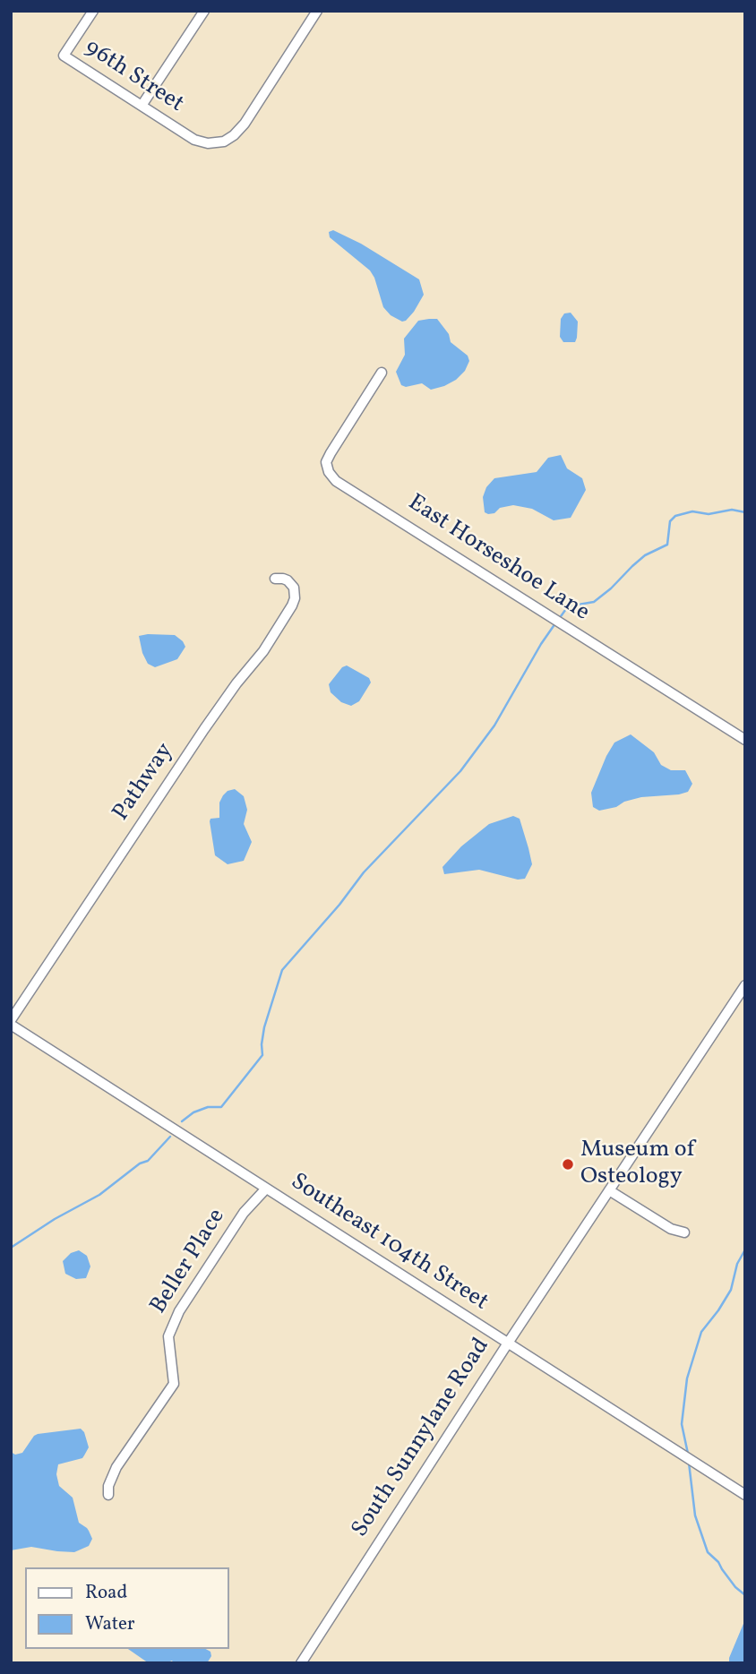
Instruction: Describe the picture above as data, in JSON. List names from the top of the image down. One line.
{"streets":{"street":["96th Street","East Horseshoe Lane","Pathway","Southeast 104th Street","Beller Place","South Sunnylane Road"]},"crossings":[["Pathway","Southeast 104th Street"],["Southeast 104th Street","Beller Place"],["Southeast 104th Street","South Sunnylane Road"]],"places":["Museum of Osteology"],"legend":["Road","Water"]}
